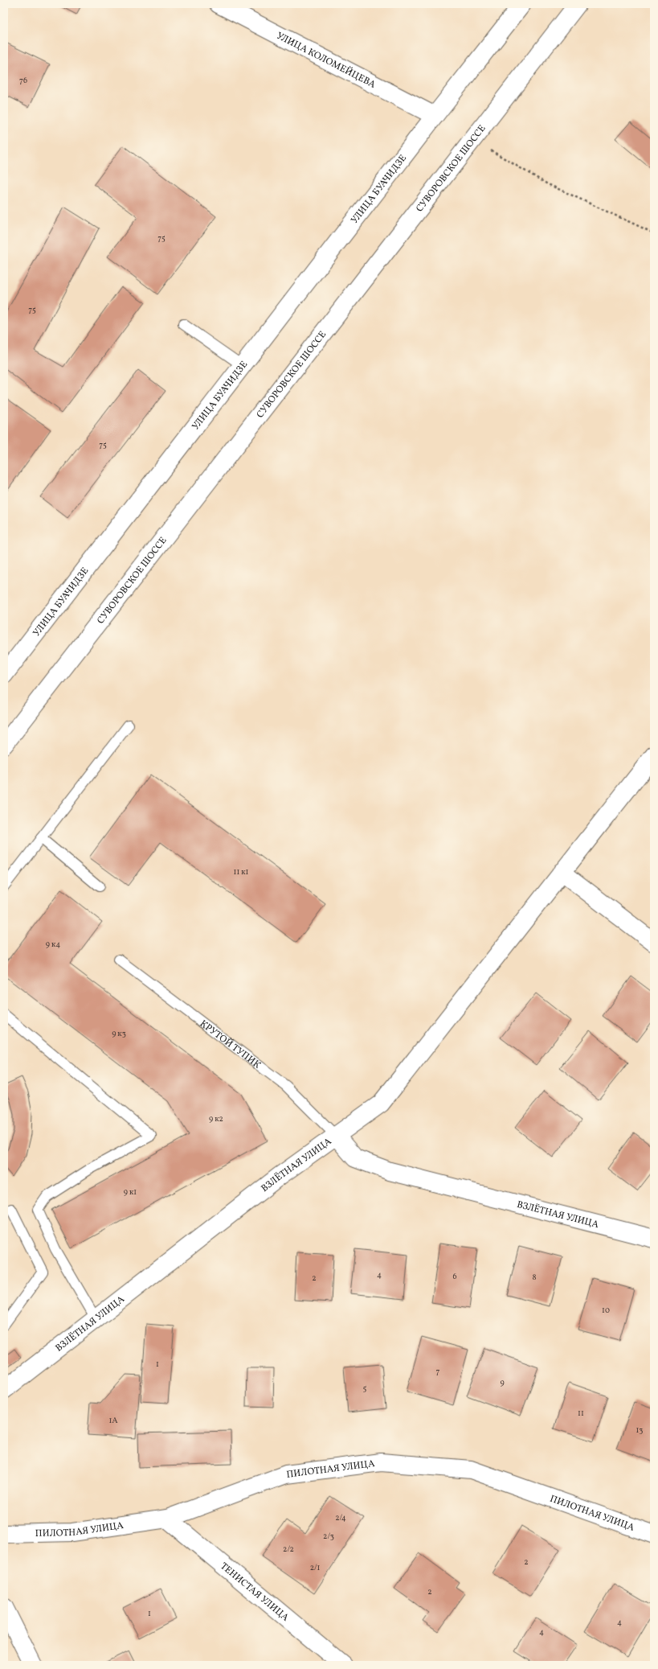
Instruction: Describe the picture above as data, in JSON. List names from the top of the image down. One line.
{"streets":{"street":["УЛИЦА КОЛОМЕЙЦЕВА","СУВОРОВСКОЕ ШОССЕ","УЛИЦА БУАЧИДЗЕ","ВЗЛЁТНАЯ УЛИЦА","ПИЛОТНАЯ УЛИЦА","ТЕНИСТАЯ УЛИЦА"],"lane":["КРУТОЙ ТУПИК"]},"crossings":[["УЛИЦА КОЛОМЕЙЦЕВА","УЛИЦА БУАЧИДЗЕ"],["КРУТОЙ ТУПИК","ВЗЛЁТНАЯ УЛИЦА"],["ПИЛОТНАЯ УЛИЦА","ТЕНИСТАЯ УЛИЦА"]],"house_numbers":["76","75","75","75","11 к1","9 к4","9 к3","9 к2","9 к1","4","6","8","2","10","1","7","9","5","11","1А","13","2/4","2/3","2/2","2","2/1","2","1","4","4"]}
